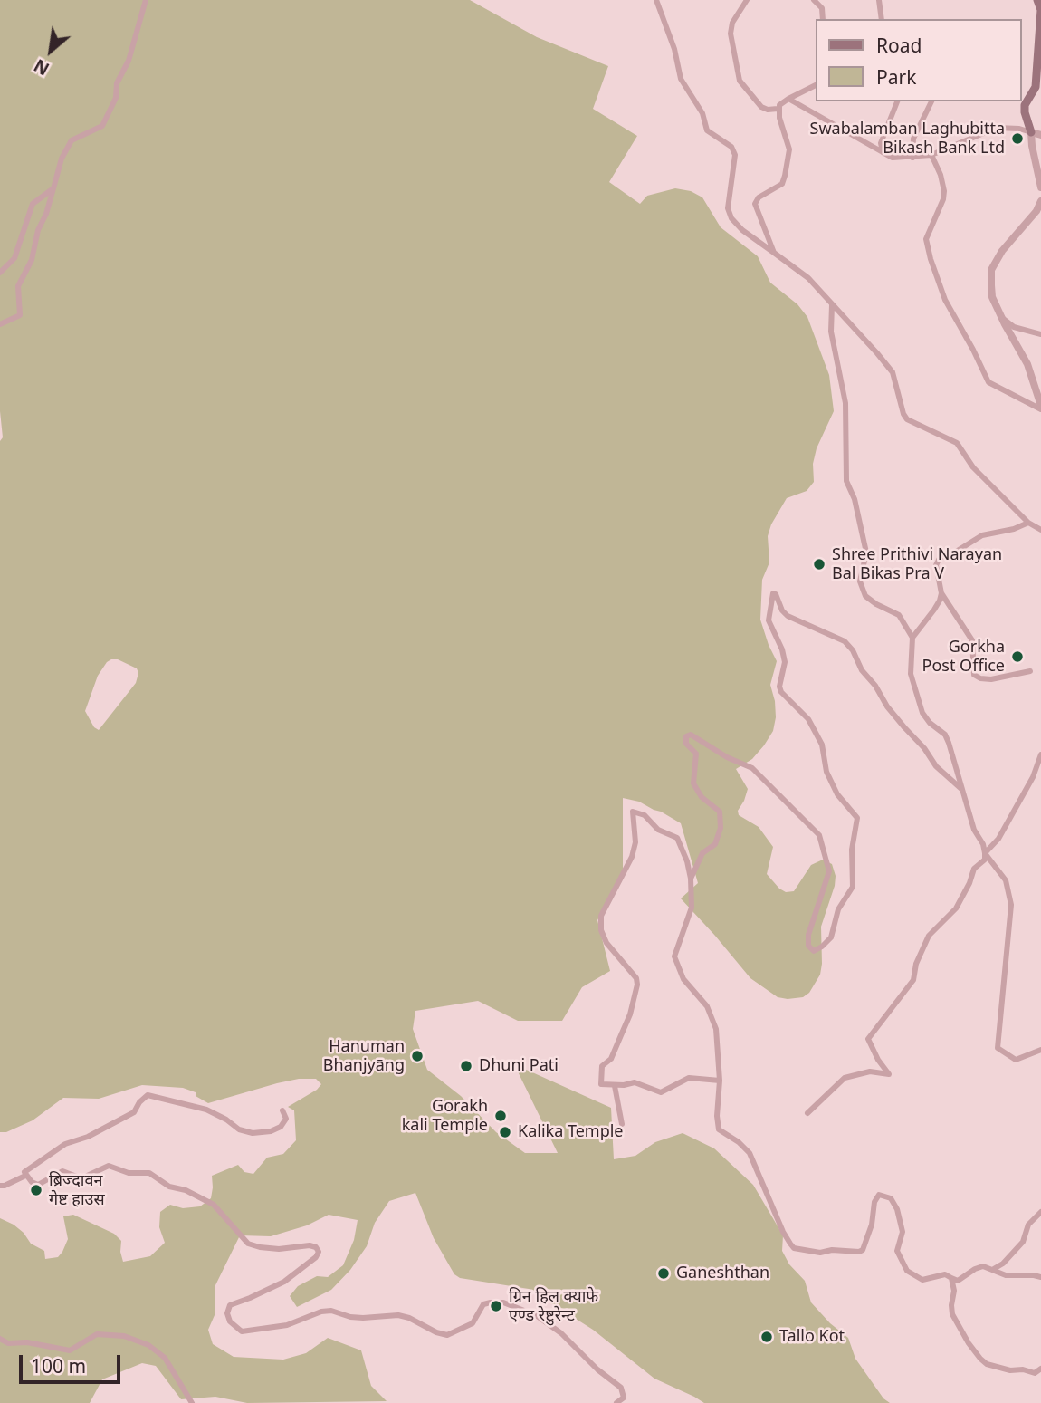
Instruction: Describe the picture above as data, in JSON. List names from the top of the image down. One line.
{"places":["Swabalamban Laghubitta Bikash Bank Ltd","Shree Prithivi Narayan Bal Bikas Pra V","Gorkha Post Office","Hanuman Bhanjyāng","Dhuni Pati","Gorakh kali Temple","Kalika Temple","ब्रिज्दावन गेष्ट हाउस","Ganeshthan","ग्रिन हिल क्याफे एण्ड रेष्टुरेन्ट","Tallo Kot"],"legend":["Road","Park"],"scale_bar":"100 m","north":"bottom left"}
